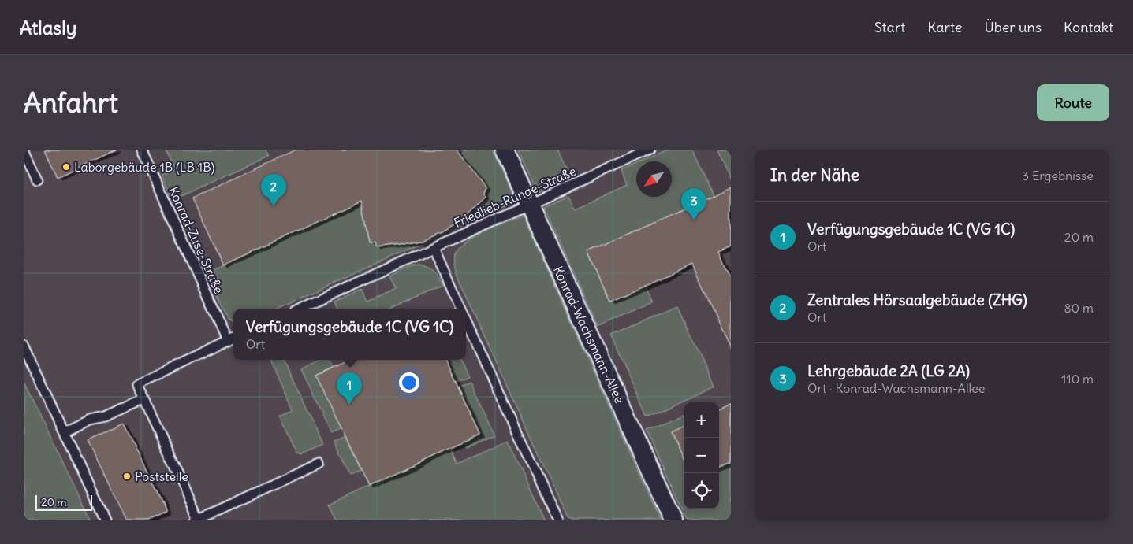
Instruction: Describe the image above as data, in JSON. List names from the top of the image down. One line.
{"streets":{"street":["Konrad-Wachsmann-Allee"],"lane":["Friedlieb-Runge-Straße","Konrad-Zuse-Straße"]},"crossings":[["Friedlieb-Runge-Straße","Konrad-Wachsmann-Allee"]],"places":["Laborgebäude 1B (LB 1B)","Poststelle"],"scale_bar":"20 m","north":"bottom left","page":{"header":"Atlasly","nav":["Start","Karte","Über uns","Kontakt"],"buttons":"Route","title":"Anfahrt","heading":["In der Nähe","3 Ergebnisse"],"pins":["2","3","1"],"list":[{"mark":"1","name":"Verfügungsgebäude 1C (VG 1C)","note":"Ort","value":"20 m"},{"mark":"2","name":"Zentrales Hörsaalgebäude (ZHG)","note":"Ort","value":"80 m"},{"mark":"3","name":"Lehrgebäude 2A (LG 2A)","note":"Ort · Konrad-Wachsmann-Allee","value":"110 m"}],"popup":["Verfügungsgebäude 1C (VG 1C)","Ort"],"map_buttons":["+","−"],"scale":"20 m"}}
